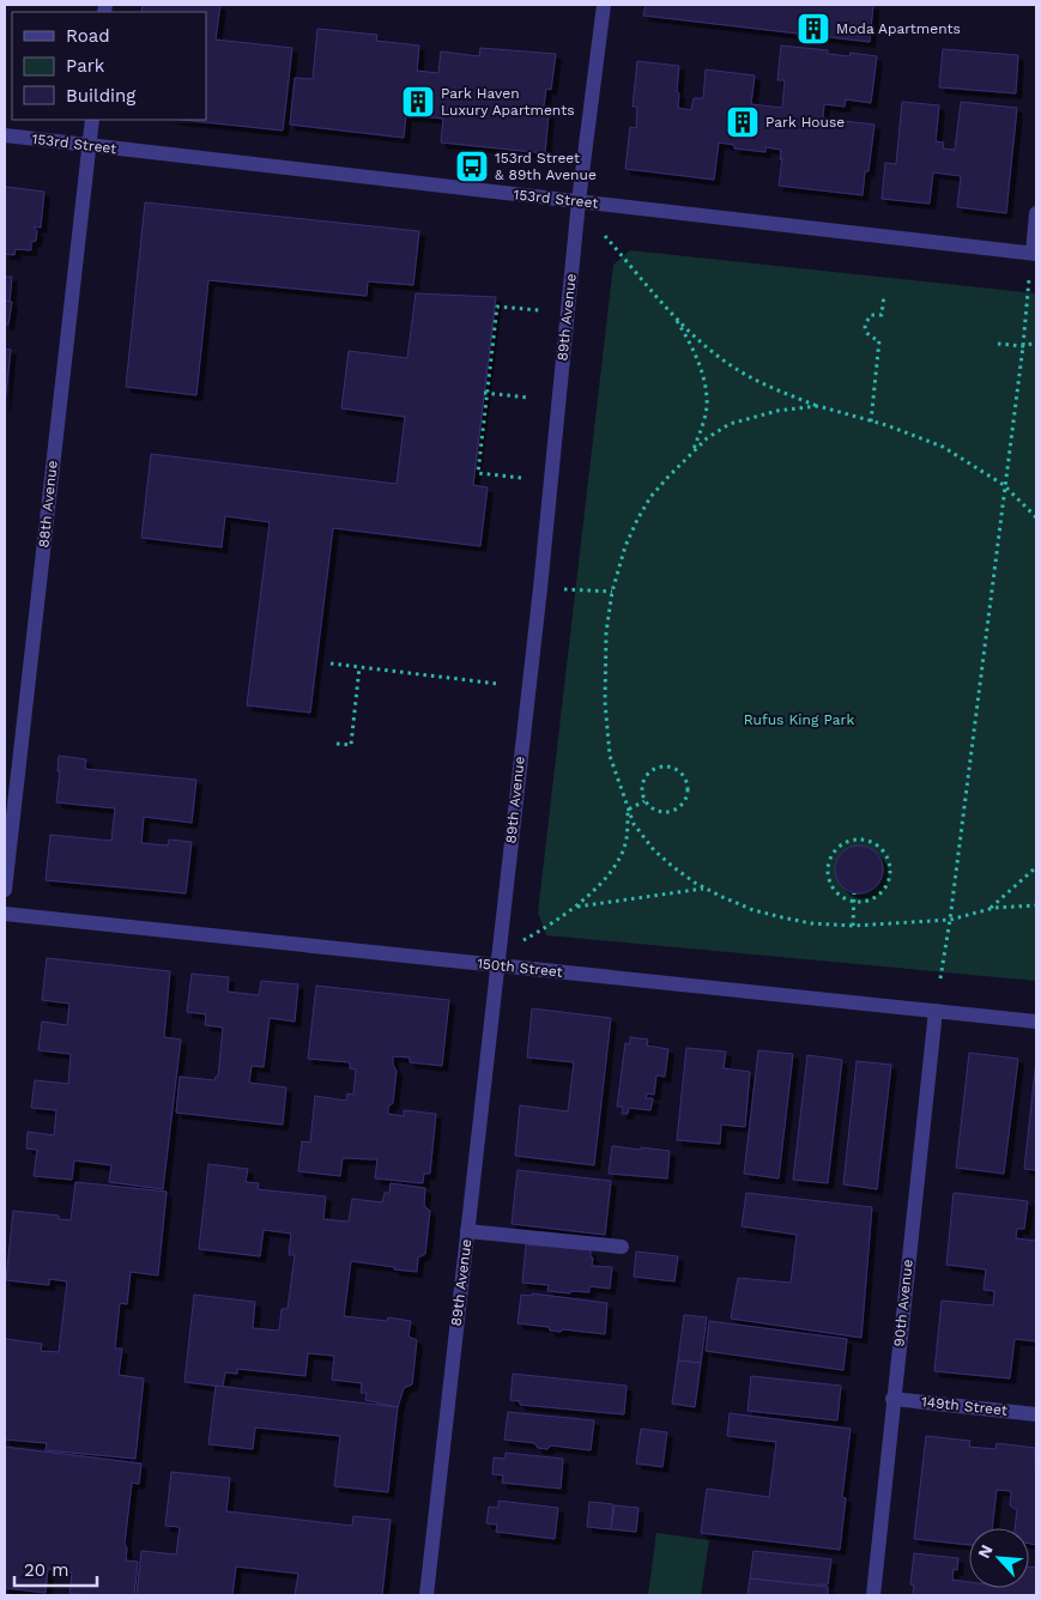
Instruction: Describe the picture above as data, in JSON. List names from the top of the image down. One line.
{"streets":{"street":["153rd Street","89th Avenue","88th Avenue","150th Street","90th Avenue","149th Street"]},"crossings":[["153rd Street","89th Avenue"],["153rd Street","88th Avenue"],["89th Avenue","150th Street"],["150th Street","90th Avenue"],["90th Avenue","149th Street"]],"parks":["Rufus King Park"],"places":{"building":["Moda Apartments","Park Haven Luxury Apartments","Park House"],"bus stop":["153rd Street & 89th Avenue"]},"legend":["Road","Park","Building"],"scale_bar":"20 m","north":"top left"}
